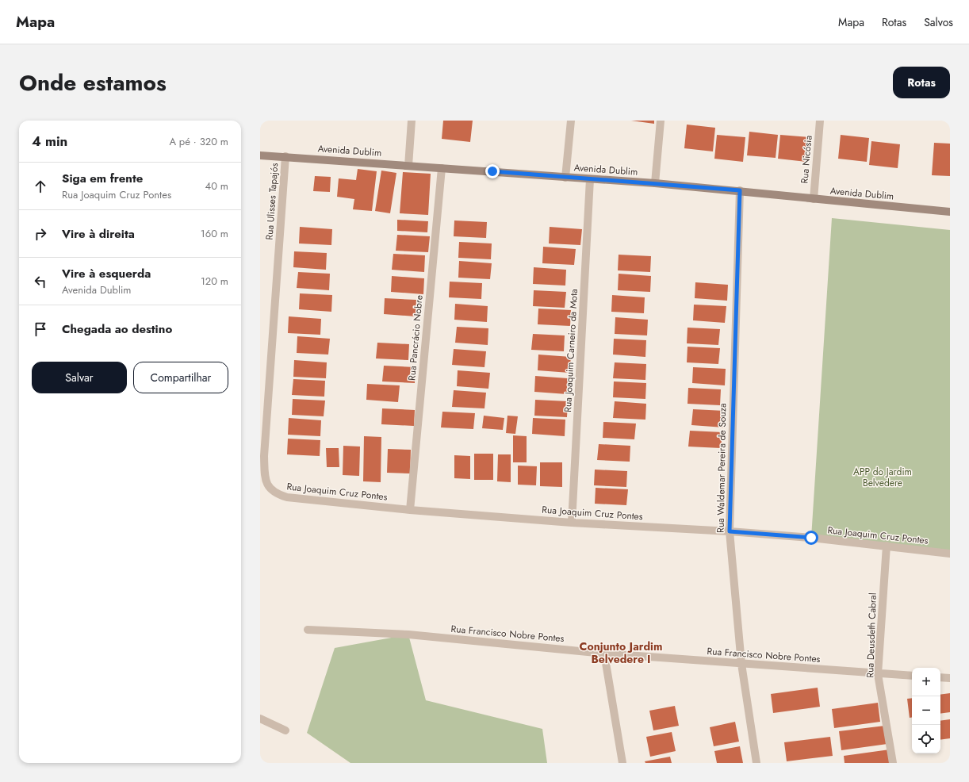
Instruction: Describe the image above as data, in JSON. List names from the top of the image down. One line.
{"streets":{"street":["Avenida Dublim","Rua Nicósia","Rua Ulisses Tapajós","Rua Pancrácio Nobre","Rua Joaquim Carneiro da Mota","Rua Waldemar Pereira de Souza","Rua Joaquim Cruz Pontes","Rua Francisco Nobre Pontes","Rua Deusdeth Cabral"]},"crossings":[["Avenida Dublim","Rua Nicósia"],["Avenida Dublim","Rua Ulisses Tapajós"],["Avenida Dublim","Rua Pancrácio Nobre"],["Avenida Dublim","Rua Joaquim Carneiro da Mota"],["Avenida Dublim","Rua Waldemar Pereira de Souza"],["Rua Ulisses Tapajós","Rua Joaquim Cruz Pontes"],["Rua Pancrácio Nobre","Rua Joaquim Cruz Pontes"],["Rua Joaquim Carneiro da Mota","Rua Joaquim Cruz Pontes"],["Rua Waldemar Pereira de Souza","Rua Joaquim Cruz Pontes"],["Rua Waldemar Pereira de Souza","Rua Francisco Nobre Pontes"],["Rua Joaquim Cruz Pontes","Rua Deusdeth Cabral"],["Rua Francisco Nobre Pontes","Rua Deusdeth Cabral"]],"districts":["Conjunto Jardim Belvedere I"],"parks":["APP do Jardim Belvedere"],"page":{"header":"Mapa","nav":["Mapa","Rotas","Salvos"],"title":"Onde estamos","buttons":["Rotas",["Salvar","Compartilhar"]],"heading":["4 min","A pé · 320 m"],"list":[["Siga em frente","Rua Joaquim Cruz Pontes","40 m"],["Vire à direita","160 m"],["Vire à esquerda","Avenida Dublim","120 m"],"Chegada ao destino"],"map_buttons":["+","−"]}}
